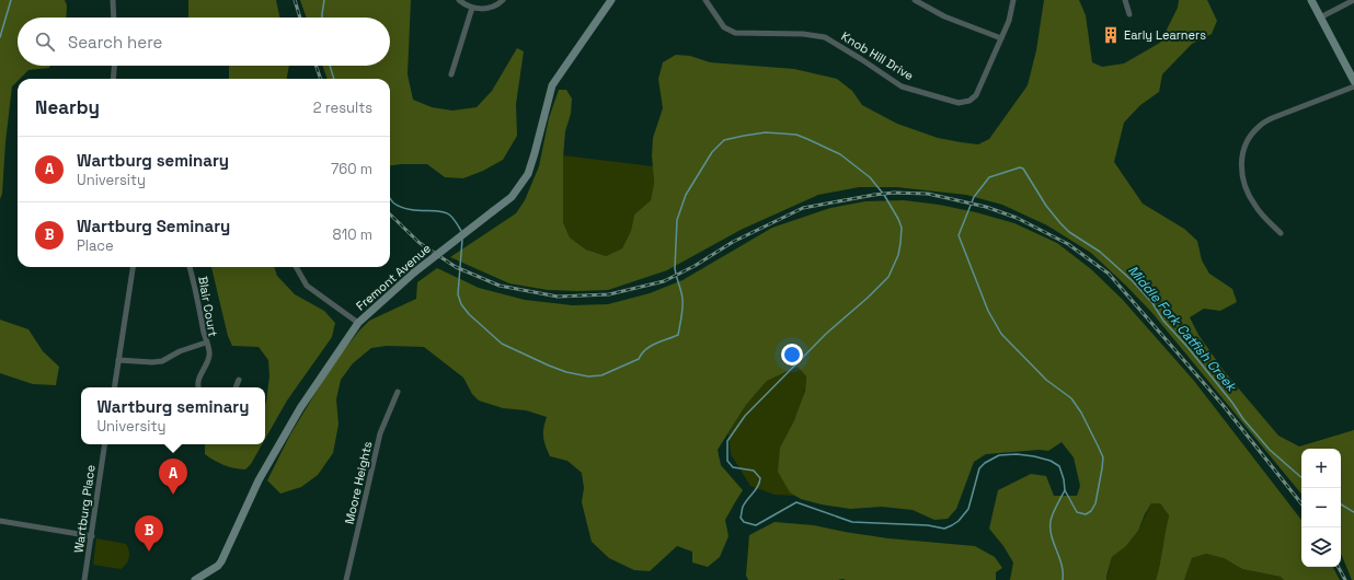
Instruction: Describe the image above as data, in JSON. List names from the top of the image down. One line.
{"streets":{"main road":["Fremont Avenue"],"street":["Knob Hill Drive","Blair Court","Moore Heights","Wartburg Place"]},"water":["Middle Fork Catfish Creek"],"places":{"building":["Early Learners"]},"page":{"search":"Search here","heading":["Nearby","2 results"],"list":[{"mark":"A","name":"Wartburg seminary","note":"University","value":"760 m"},{"mark":"B","name":"Wartburg Seminary","note":"Place","value":"810 m"}],"popup":["Wartburg seminary","University"],"map_buttons":["+","−"],"pins":["A","B"]}}
